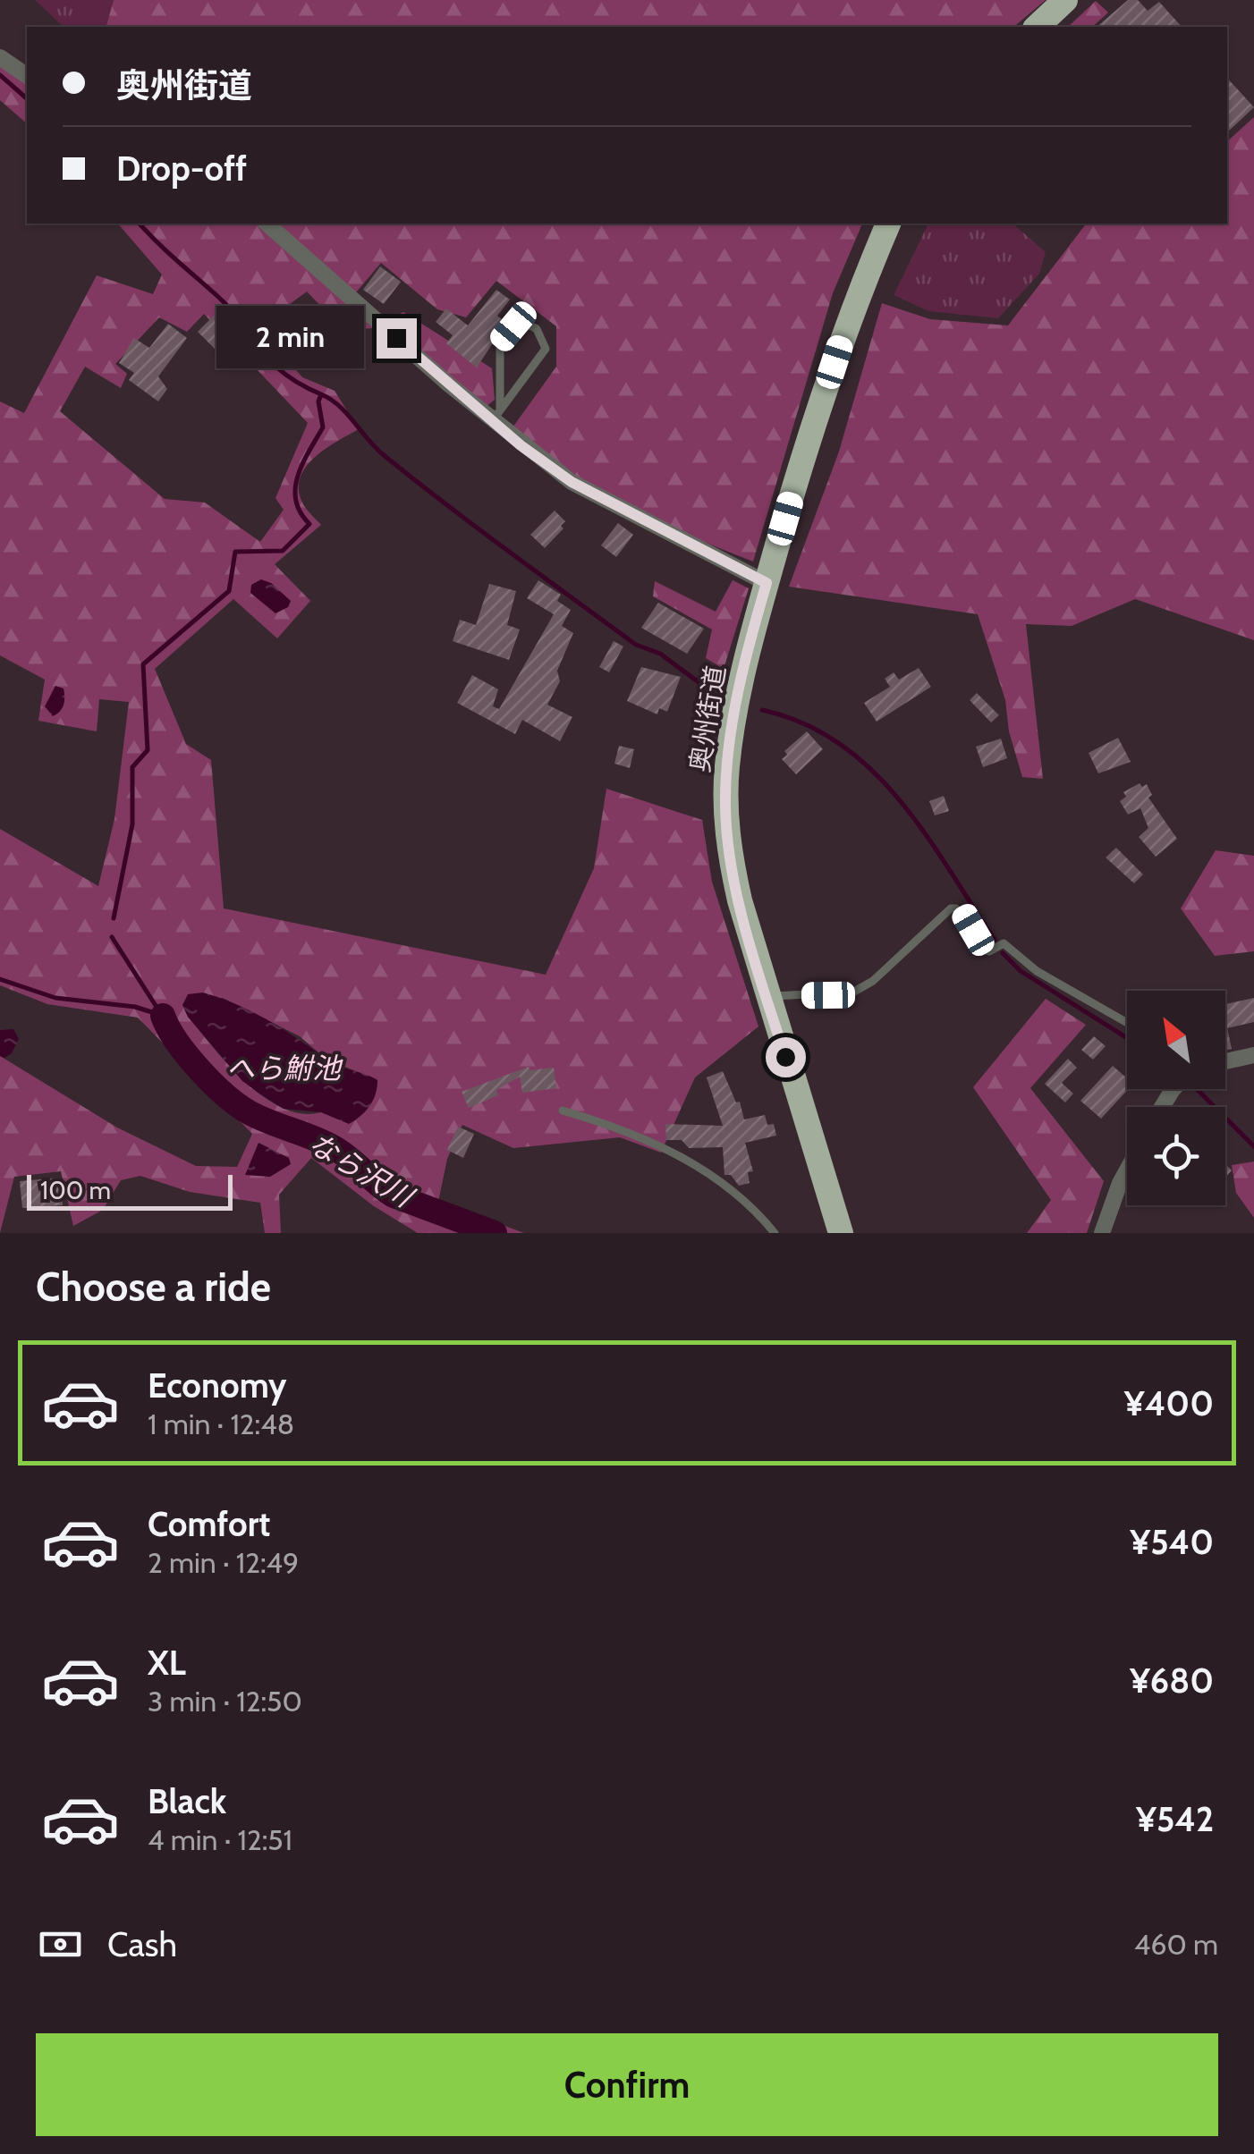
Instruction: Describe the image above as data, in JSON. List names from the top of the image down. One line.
{"streets":{"highway":["奥州街道"]},"water":["へら鮒池","なら沢川"],"scale_bar":"100 m","north":"top left","page":{"banner":["奥州街道","Drop-off"],"bubble":"2 min","scale":"100 m","heading":"Choose a ride","list":[{"name":"Economy","note":"1 min · 12:48","value":"¥400"},{"name":"Comfort","note":"2 min · 12:49","value":"¥540"},{"name":"XL","note":"3 min · 12:50","value":"¥680"},{"name":"Black","note":"4 min · 12:51","value":"¥542"}],"pay":["Cash","460 m"],"buttons":"Confirm"}}
